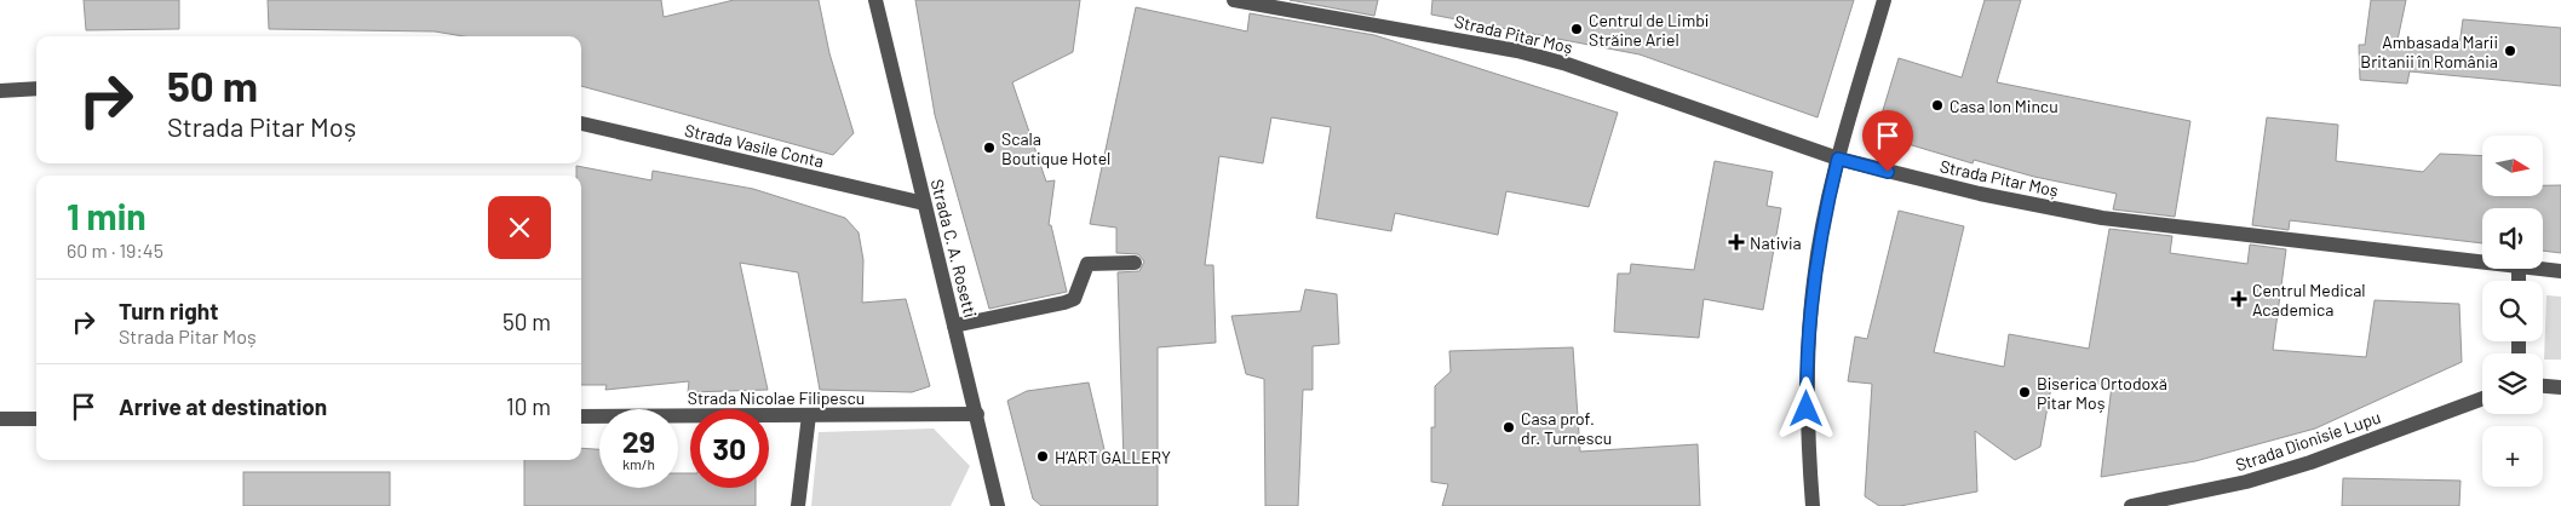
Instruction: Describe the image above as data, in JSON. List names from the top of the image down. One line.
{"streets":{"street":["Strada Pitar Moș","Strada Vasile Conta","Strada C. A. Rosetti","Strada Nicolae Filipescu","Strada Dionisie Lupu"]},"crossings":[["Strada Vasile Conta","Strada C. A. Rosetti"],["Strada C. A. Rosetti","Strada Nicolae Filipescu"]],"places":{"other":["Centrul de Limbi Străine Ariel","Ambasada Marii Britanii în România","Casa Ion Mincu","Scala Boutique Hotel","Biserica Ortodoxă Pitar Moș","Casa prof. dr. Turnescu","H’ART GALLERY"],"health":["Nativia","Centrul Medical Academica"]},"north":"right","page":{"turn":["50 m","Strada Pitar Moș"],"map_buttons":"+","heading":["1 min","60 m · 19:45"],"list":[{"name":"Turn right","note":"Strada Pitar Moș","value":"50 m"},{"name":"Arrive at destination","value":"10 m"}],"speed":"29 km/h","limit":"30"}}
